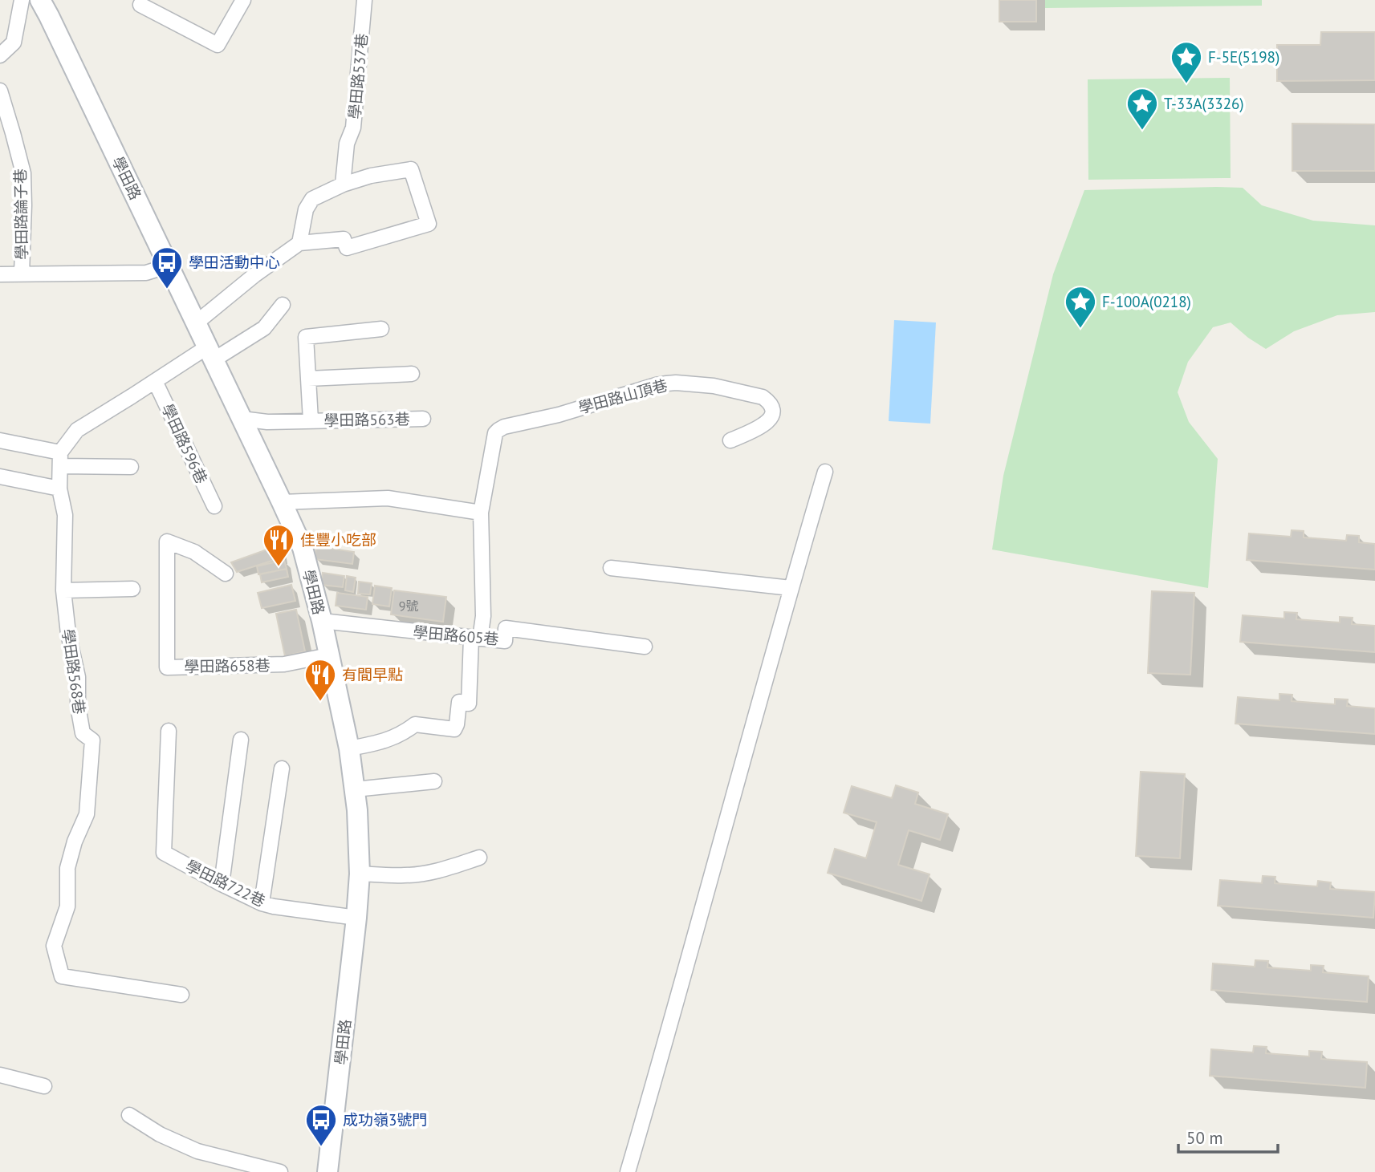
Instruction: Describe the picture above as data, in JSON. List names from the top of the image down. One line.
{"streets":{"main road":["學田路"],"street":["學田路537巷","學田路論子巷","學田路山頂巷","學田路563巷","學田路596巷","學田路605巷","學田路658巷","學田路568巷","學田路722巷"]},"crossings":[["學田路","學田路論子巷"],["學田路","學田路山頂巷"],["學田路","學田路563巷"],["學田路","學田路605巷"],["學田路","學田路658巷"],["學田路","學田路722巷"],["學田路山頂巷","學田路605巷"]],"places":{"place":["F-5E(5198)","T-33A(3326)","F-100A(0218)"],"bus stop":["學田活動中心","成功嶺3號門"],"restaurant":["佳豐小吃部","有間早點"]},"house_numbers":["9號"],"scale_bar":"50 m"}
